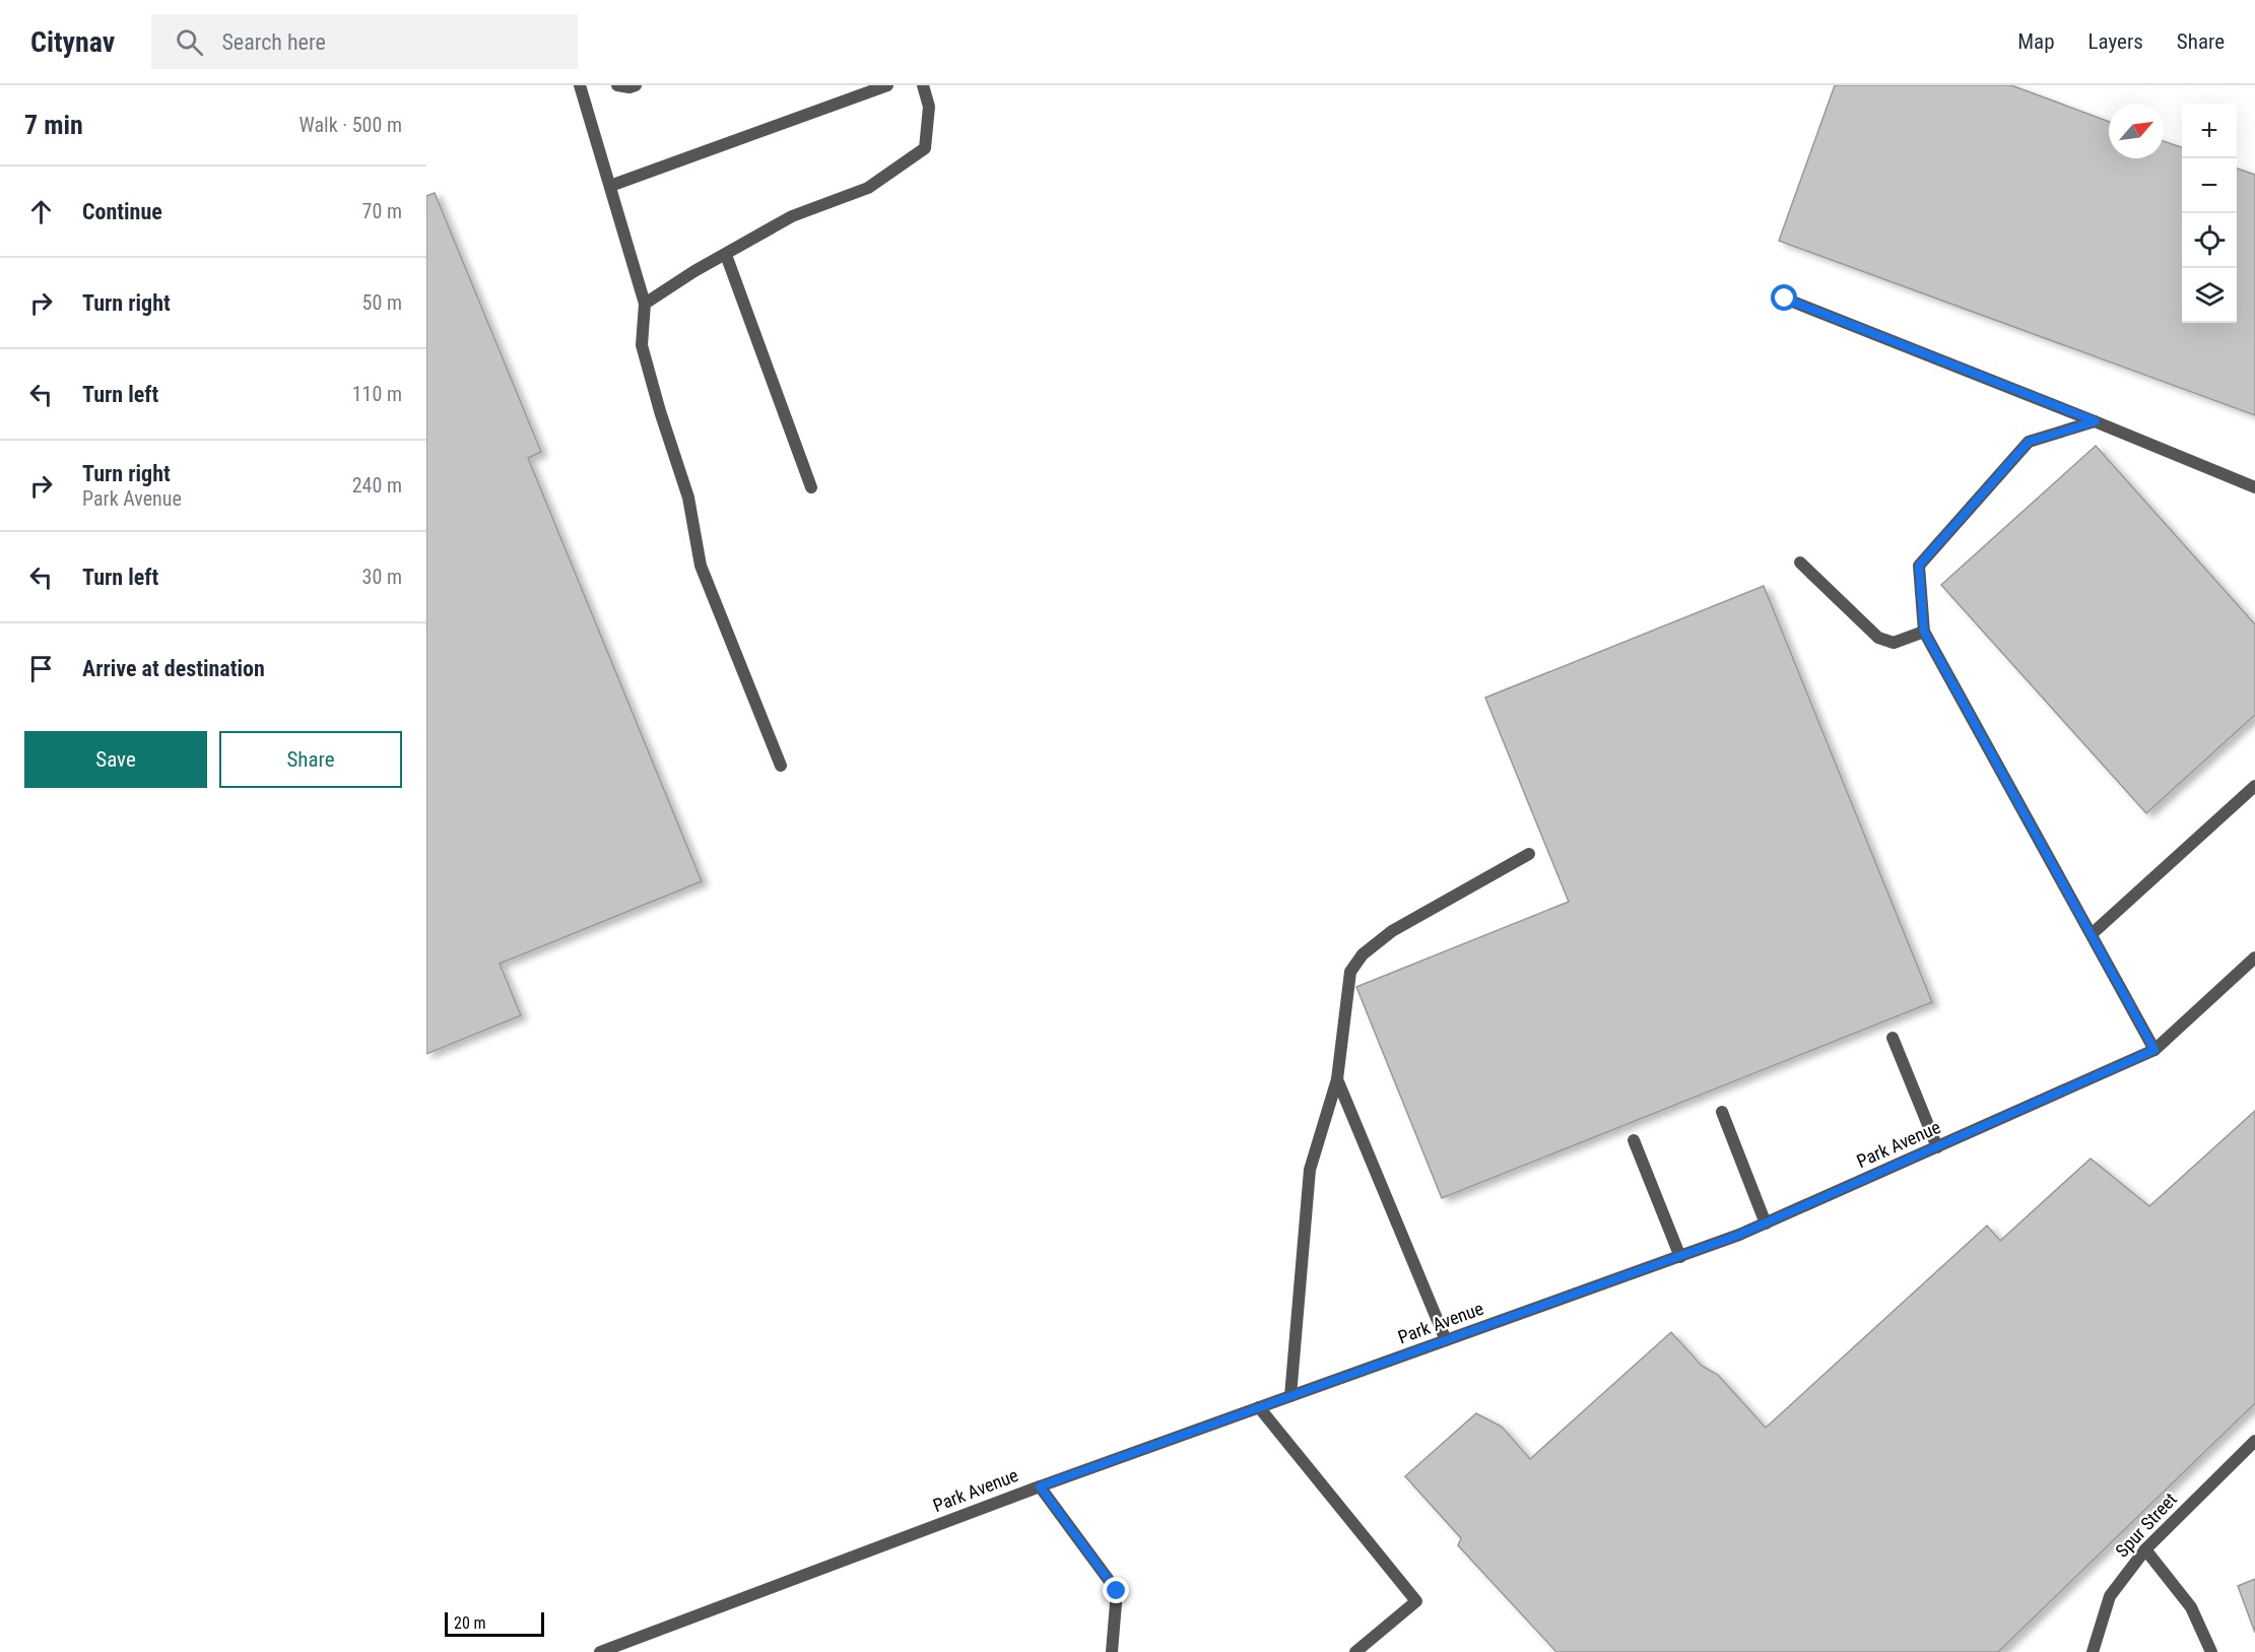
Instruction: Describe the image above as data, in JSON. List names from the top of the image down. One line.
{"streets":{"street":["Park Avenue","Spur Street"]},"scale_bar":"20 m","north":"top right","page":{"header":"Citynav","search":"Search here","nav":["Map","Layers","Share"],"heading":["7 min","Walk · 500 m"],"map_buttons":["+","−"],"list":[["Continue","70 m"],["Turn right","50 m"],["Turn left","110 m"],["Turn right","Park Avenue","240 m"],["Turn left","30 m"],"Arrive at destination"],"buttons":["Save","Share"],"scale":"20 m"}}
